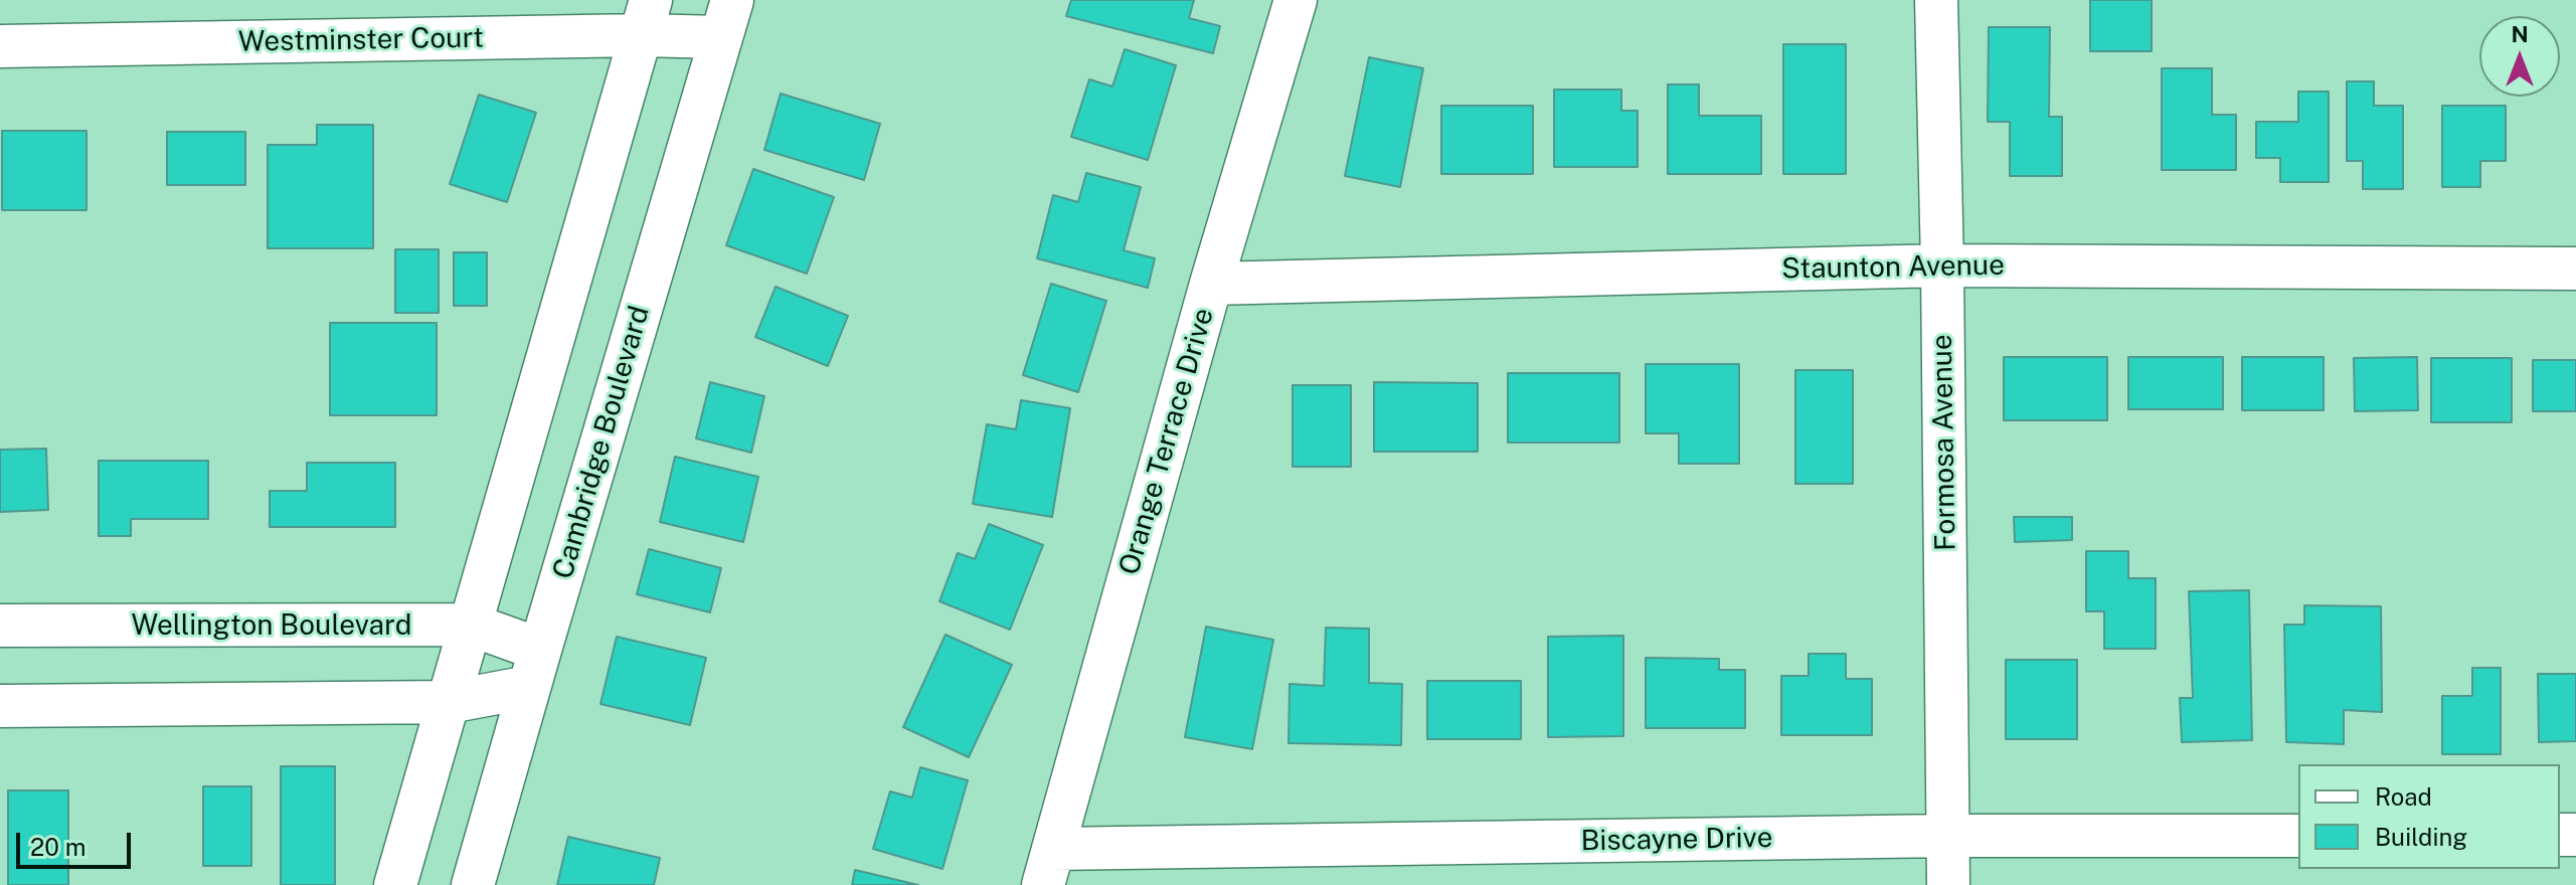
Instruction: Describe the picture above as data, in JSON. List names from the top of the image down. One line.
{"streets":{"street":["Westminster Court","Staunton Avenue","Orange Terrace Drive","Cambridge Boulevard","Formosa Avenue","Wellington Boulevard","Biscayne Drive"]},"crossings":[["Westminster Court","Cambridge Boulevard"],["Staunton Avenue","Orange Terrace Drive"],["Staunton Avenue","Formosa Avenue"],["Orange Terrace Drive","Biscayne Drive"],["Cambridge Boulevard","Wellington Boulevard"],["Formosa Avenue","Biscayne Drive"]],"legend":["Road","Building"],"scale_bar":"20 m","north":"top"}
